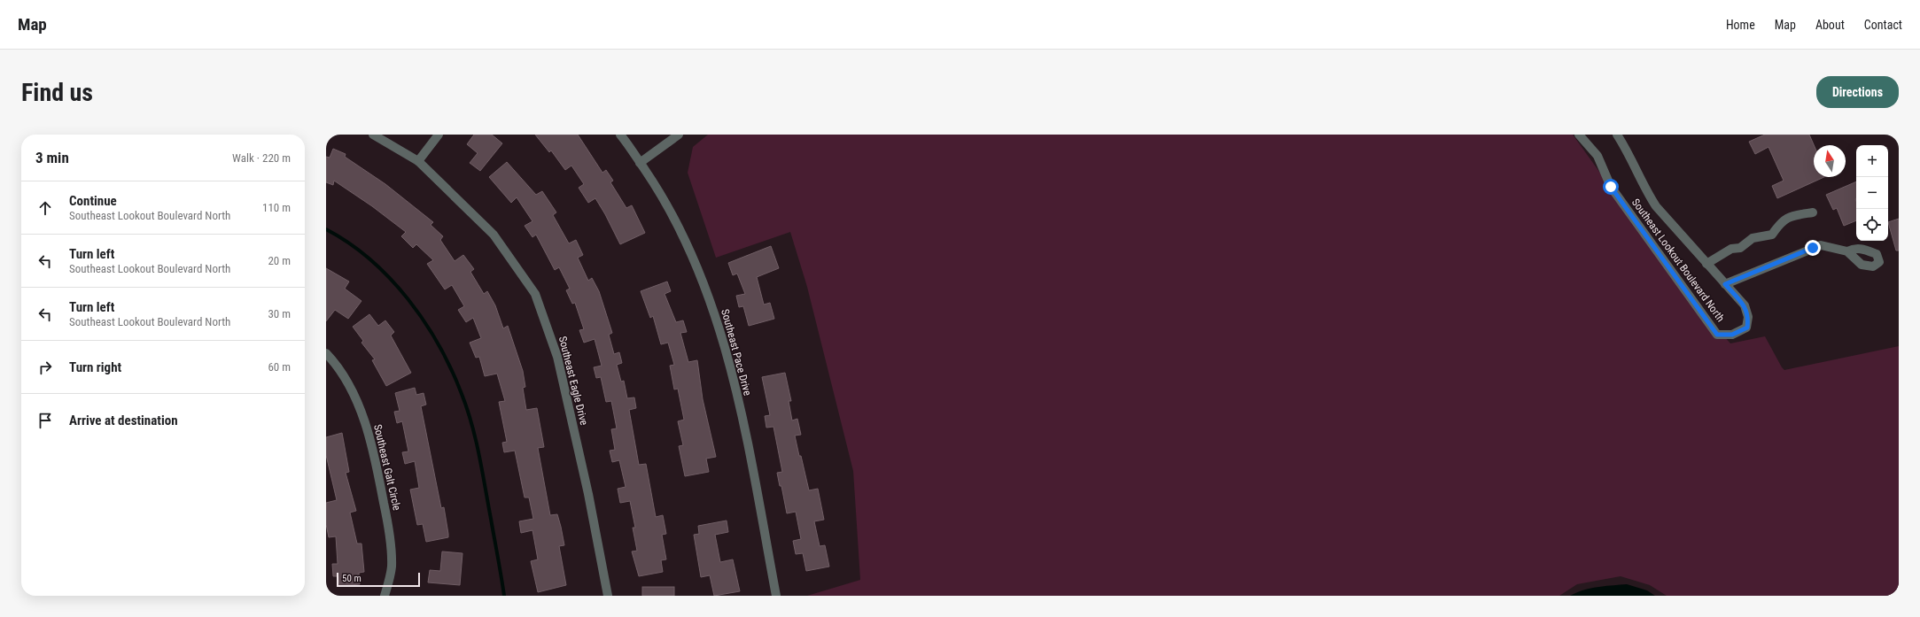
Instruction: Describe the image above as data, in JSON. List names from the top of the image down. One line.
{"streets":{"street":["Southeast Lookout Boulevard North","Southeast Pace Drive","Southeast Eagle Drive","Southeast Galt Circle"]},"scale_bar":"50 m","north":"top","page":{"header":"Map","nav":["Home","Map","About","Contact"],"buttons":"Directions","title":"Find us","heading":["3 min","Walk · 220 m"],"map_buttons":["+","−"],"list":[["Continue","Southeast Lookout Boulevard North","110 m"],["Turn left","Southeast Lookout Boulevard North","20 m"],["Turn left","Southeast Lookout Boulevard North","30 m"],["Turn right","60 m"],"Arrive at destination"],"scale":"50 m"}}
